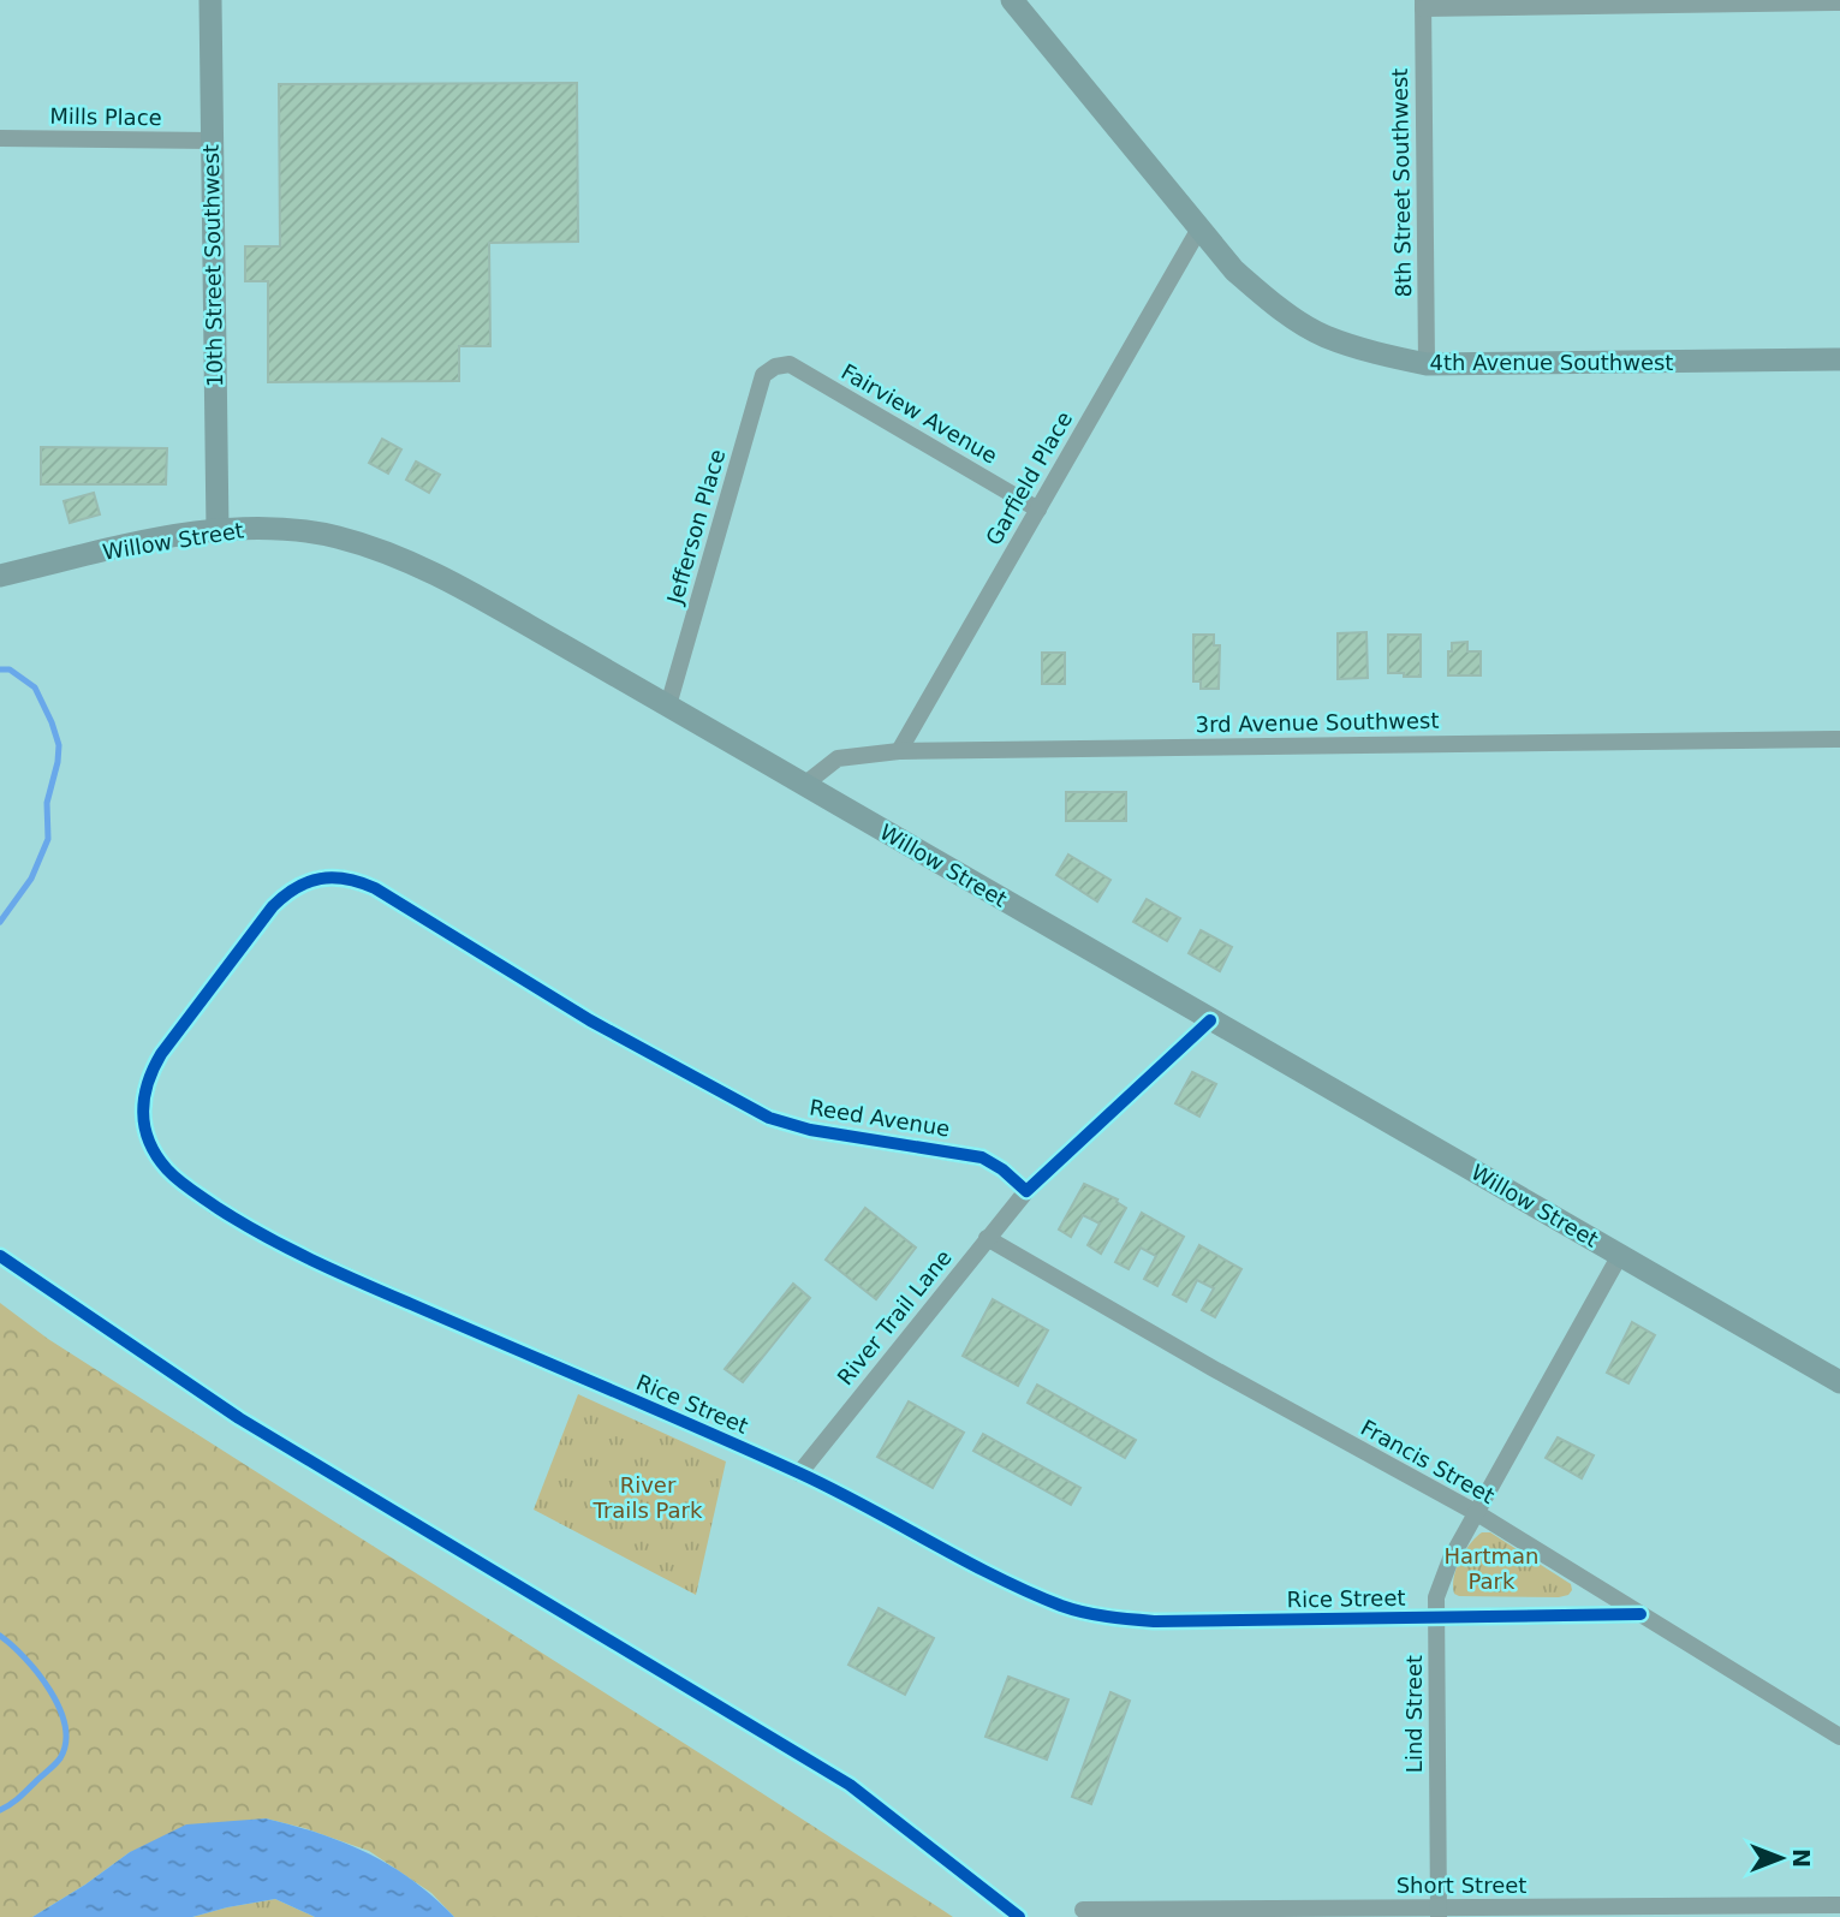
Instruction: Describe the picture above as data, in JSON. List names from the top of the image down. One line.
{"streets":{"street":["Mills Place","8th Street Southwest","10th Street Southwest","4th Avenue Southwest","Fairview Avenue","Garfield Place","Jefferson Place","Willow Street","3rd Avenue Southwest","Reed Avenue","River Trail Lane","Rice Street","Francis Street","Lind Street","Short Street"]},"crossings":[["Mills Place","10th Street Southwest"],["8th Street Southwest","4th Avenue Southwest"],["10th Street Southwest","Willow Street"],["4th Avenue Southwest","Garfield Place"],["Fairview Avenue","Garfield Place"],["Fairview Avenue","Jefferson Place"],["Garfield Place","3rd Avenue Southwest"],["Jefferson Place","Willow Street"],["Willow Street","3rd Avenue Southwest"],["Willow Street","Lind Street"],["Reed Avenue","River Trail Lane"],["Reed Avenue","Rice Street"],["River Trail Lane","Rice Street"],["River Trail Lane","Francis Street"],["Rice Street","Francis Street"],["Rice Street","Lind Street"],["Francis Street","Lind Street"],["Lind Street","Short Street"]],"parks":["River Trails Park","Hartman Park"],"north":"right"}
